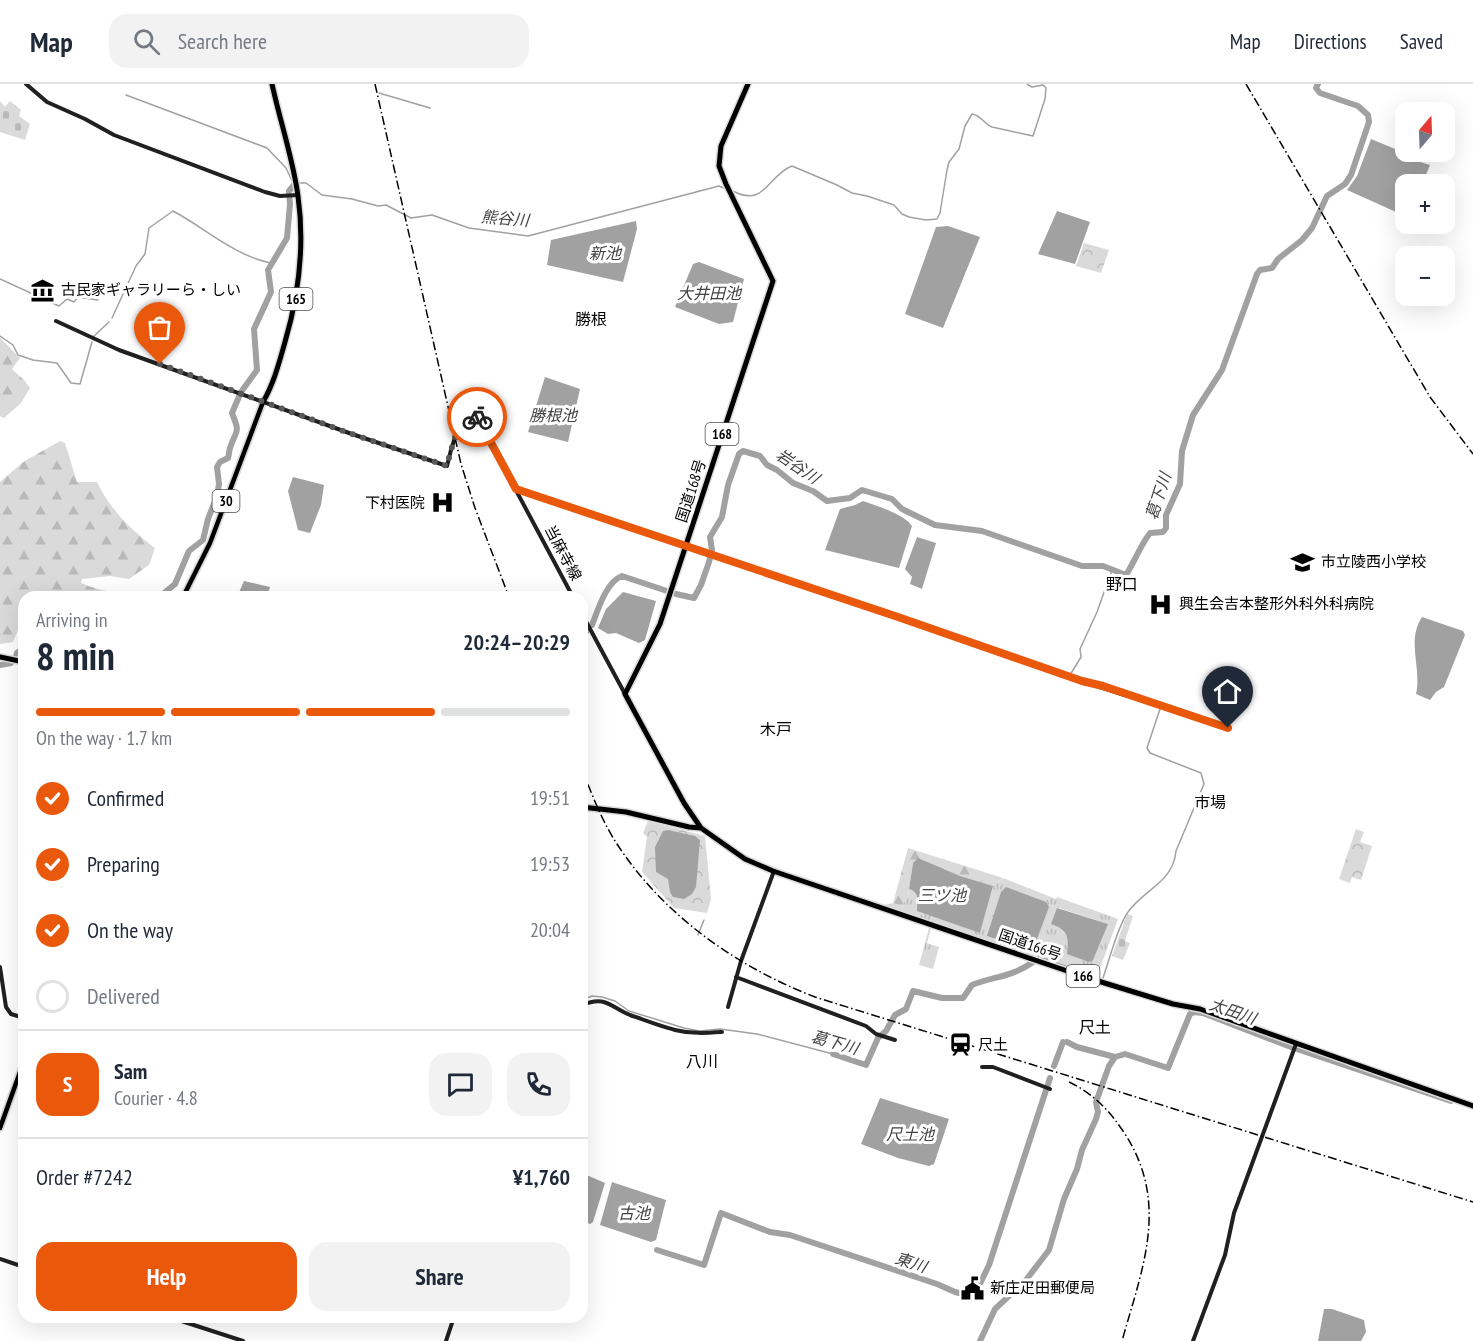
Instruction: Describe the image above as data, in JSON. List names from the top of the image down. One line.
{"streets":{"highway":["165","168","国道168号","国道166号","166"],"main road":["30"],"street":["当麻寺線"]},"crossings":[["165","30"],["165","当麻寺線"],["30","当麻寺線"]],"districts":["勝根","野口","木戸","市場","尺土","八川"],"water":["熊谷川","新池","大井田池","勝根池","岩谷川","葛下川","三ツ池","太田川","尺土池","古池","東川"],"places":{"museum":["古民家ギャラリーら・しい"],"hospital":["下村医院","興生会吉本整形外科外科病院"],"school or university":["市立陵西小学校"],"station":["尺土"],"public building":["新庄疋田郵便局"]},"north":"top","page":{"header":"Map","search":"Search here","nav":["Map","Directions","Saved"],"map_buttons":["+","−"],"heading":["8 min","Arriving in","20:24–20:29"],"panel":["Sam","Courier · 4.8","Order #7242","¥1,760"],"bar":"On the way · 1.7 km","list":[["Confirmed","19:51"],["Preparing","19:53"],["On the way","20:04"],"Delivered"],"round":"S","buttons":["Help","Share"]}}
